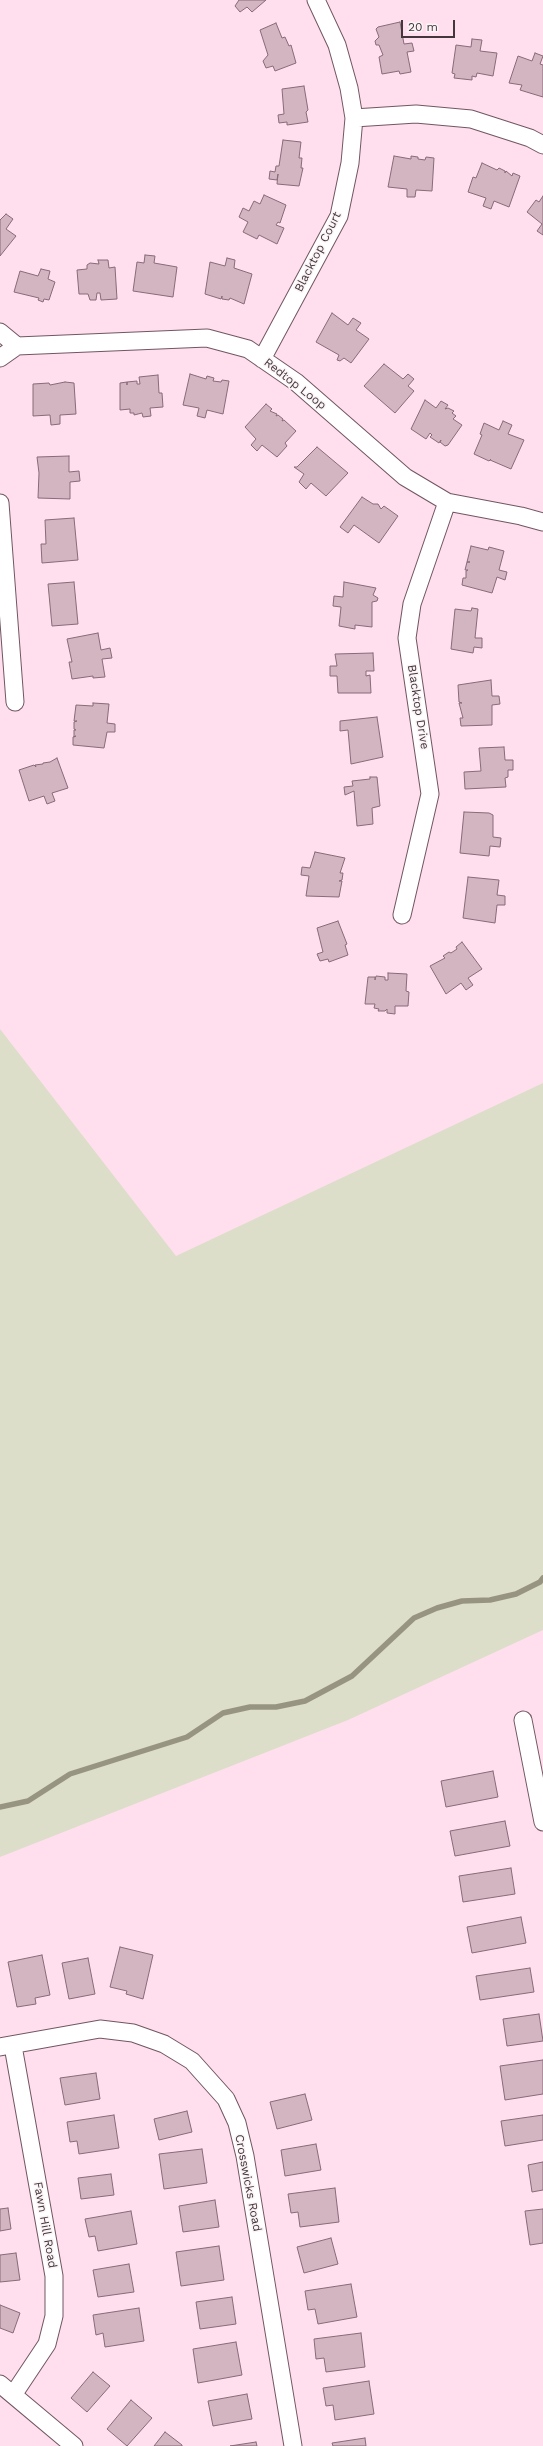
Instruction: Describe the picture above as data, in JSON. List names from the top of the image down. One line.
{"streets":{"street":["Blacktop Court","Redtop Loop","Blacktop Drive","Crosswicks Road","Fawn Hill Road"]},"crossings":[["Blacktop Court","Redtop Loop"],["Redtop Loop","Blacktop Drive"],["Crosswicks Road","Fawn Hill Road"]],"scale_bar":"20 m"}
